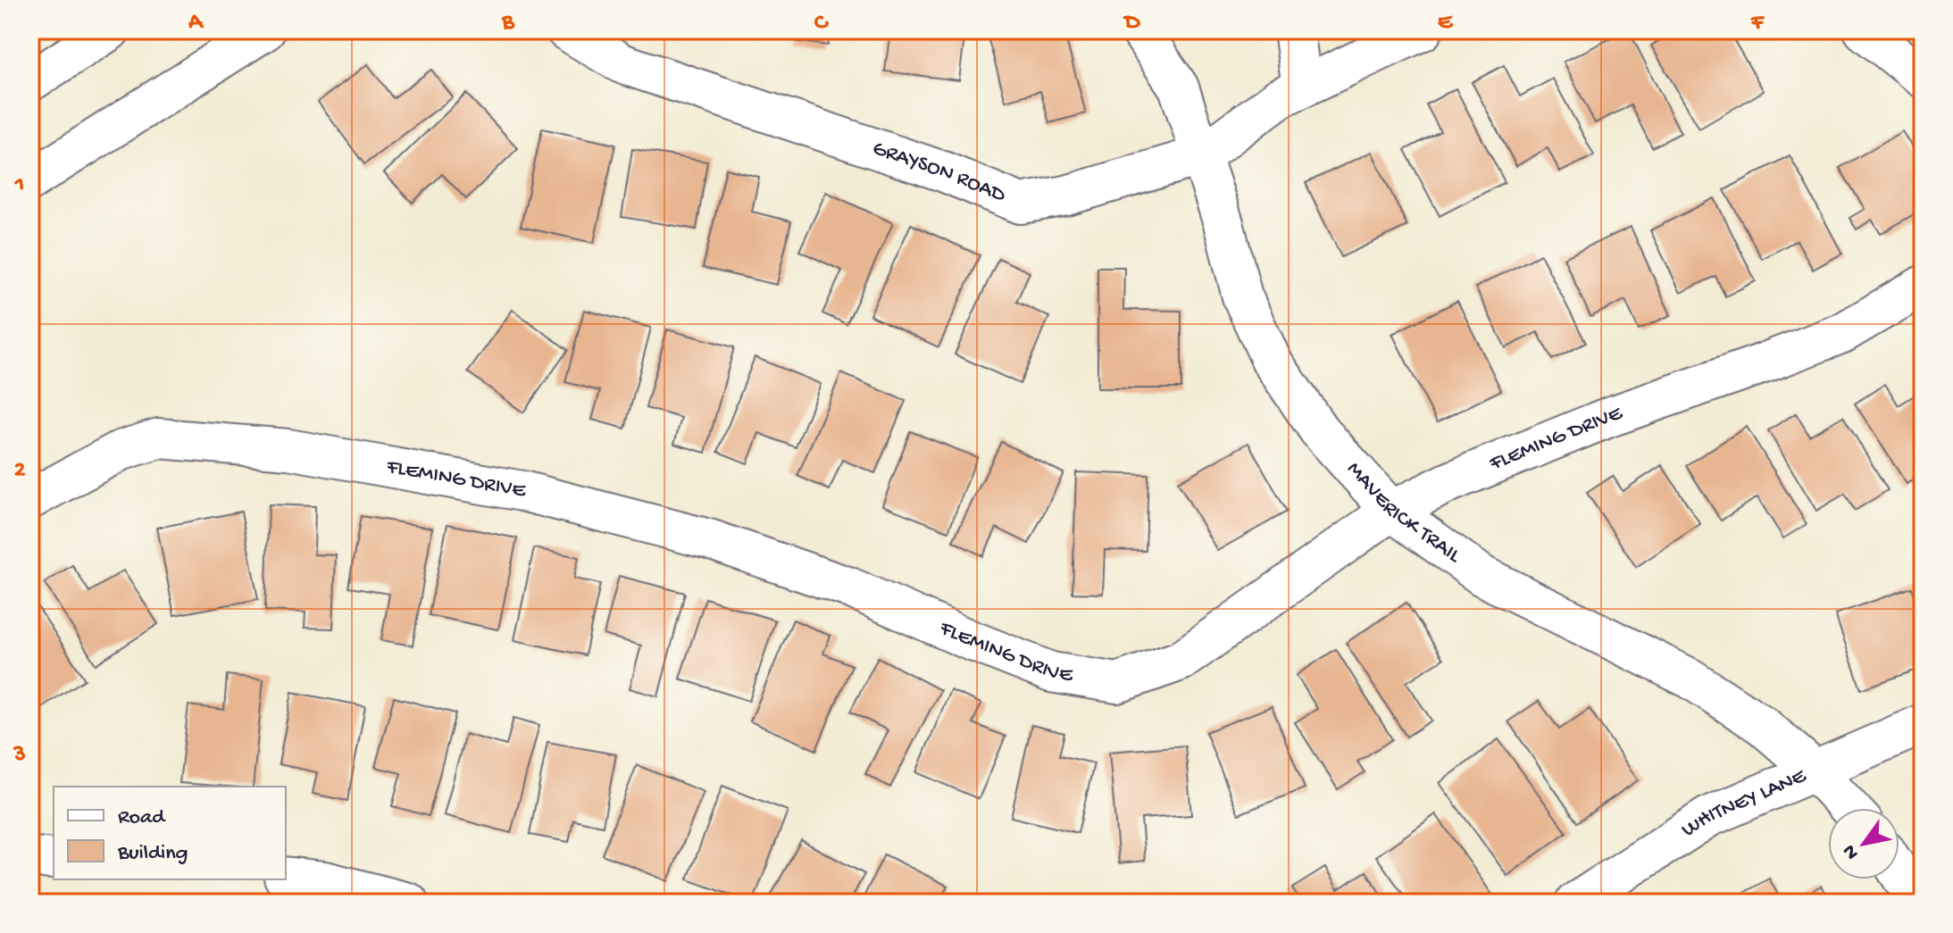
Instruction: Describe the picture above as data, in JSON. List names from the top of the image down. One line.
{"streets":{"street":["GRAYSON ROAD","FLEMING DRIVE","MAVERICK TRAIL","WHITNEY LANE"]},"crossings":[["GRAYSON ROAD","MAVERICK TRAIL"],["FLEMING DRIVE","MAVERICK TRAIL"],["MAVERICK TRAIL","WHITNEY LANE"]],"legend":["Road","Building"],"north":"bottom left","grid":{"columns":["A","B","C","D","E","F"],"rows":["1","2","3"]}}
